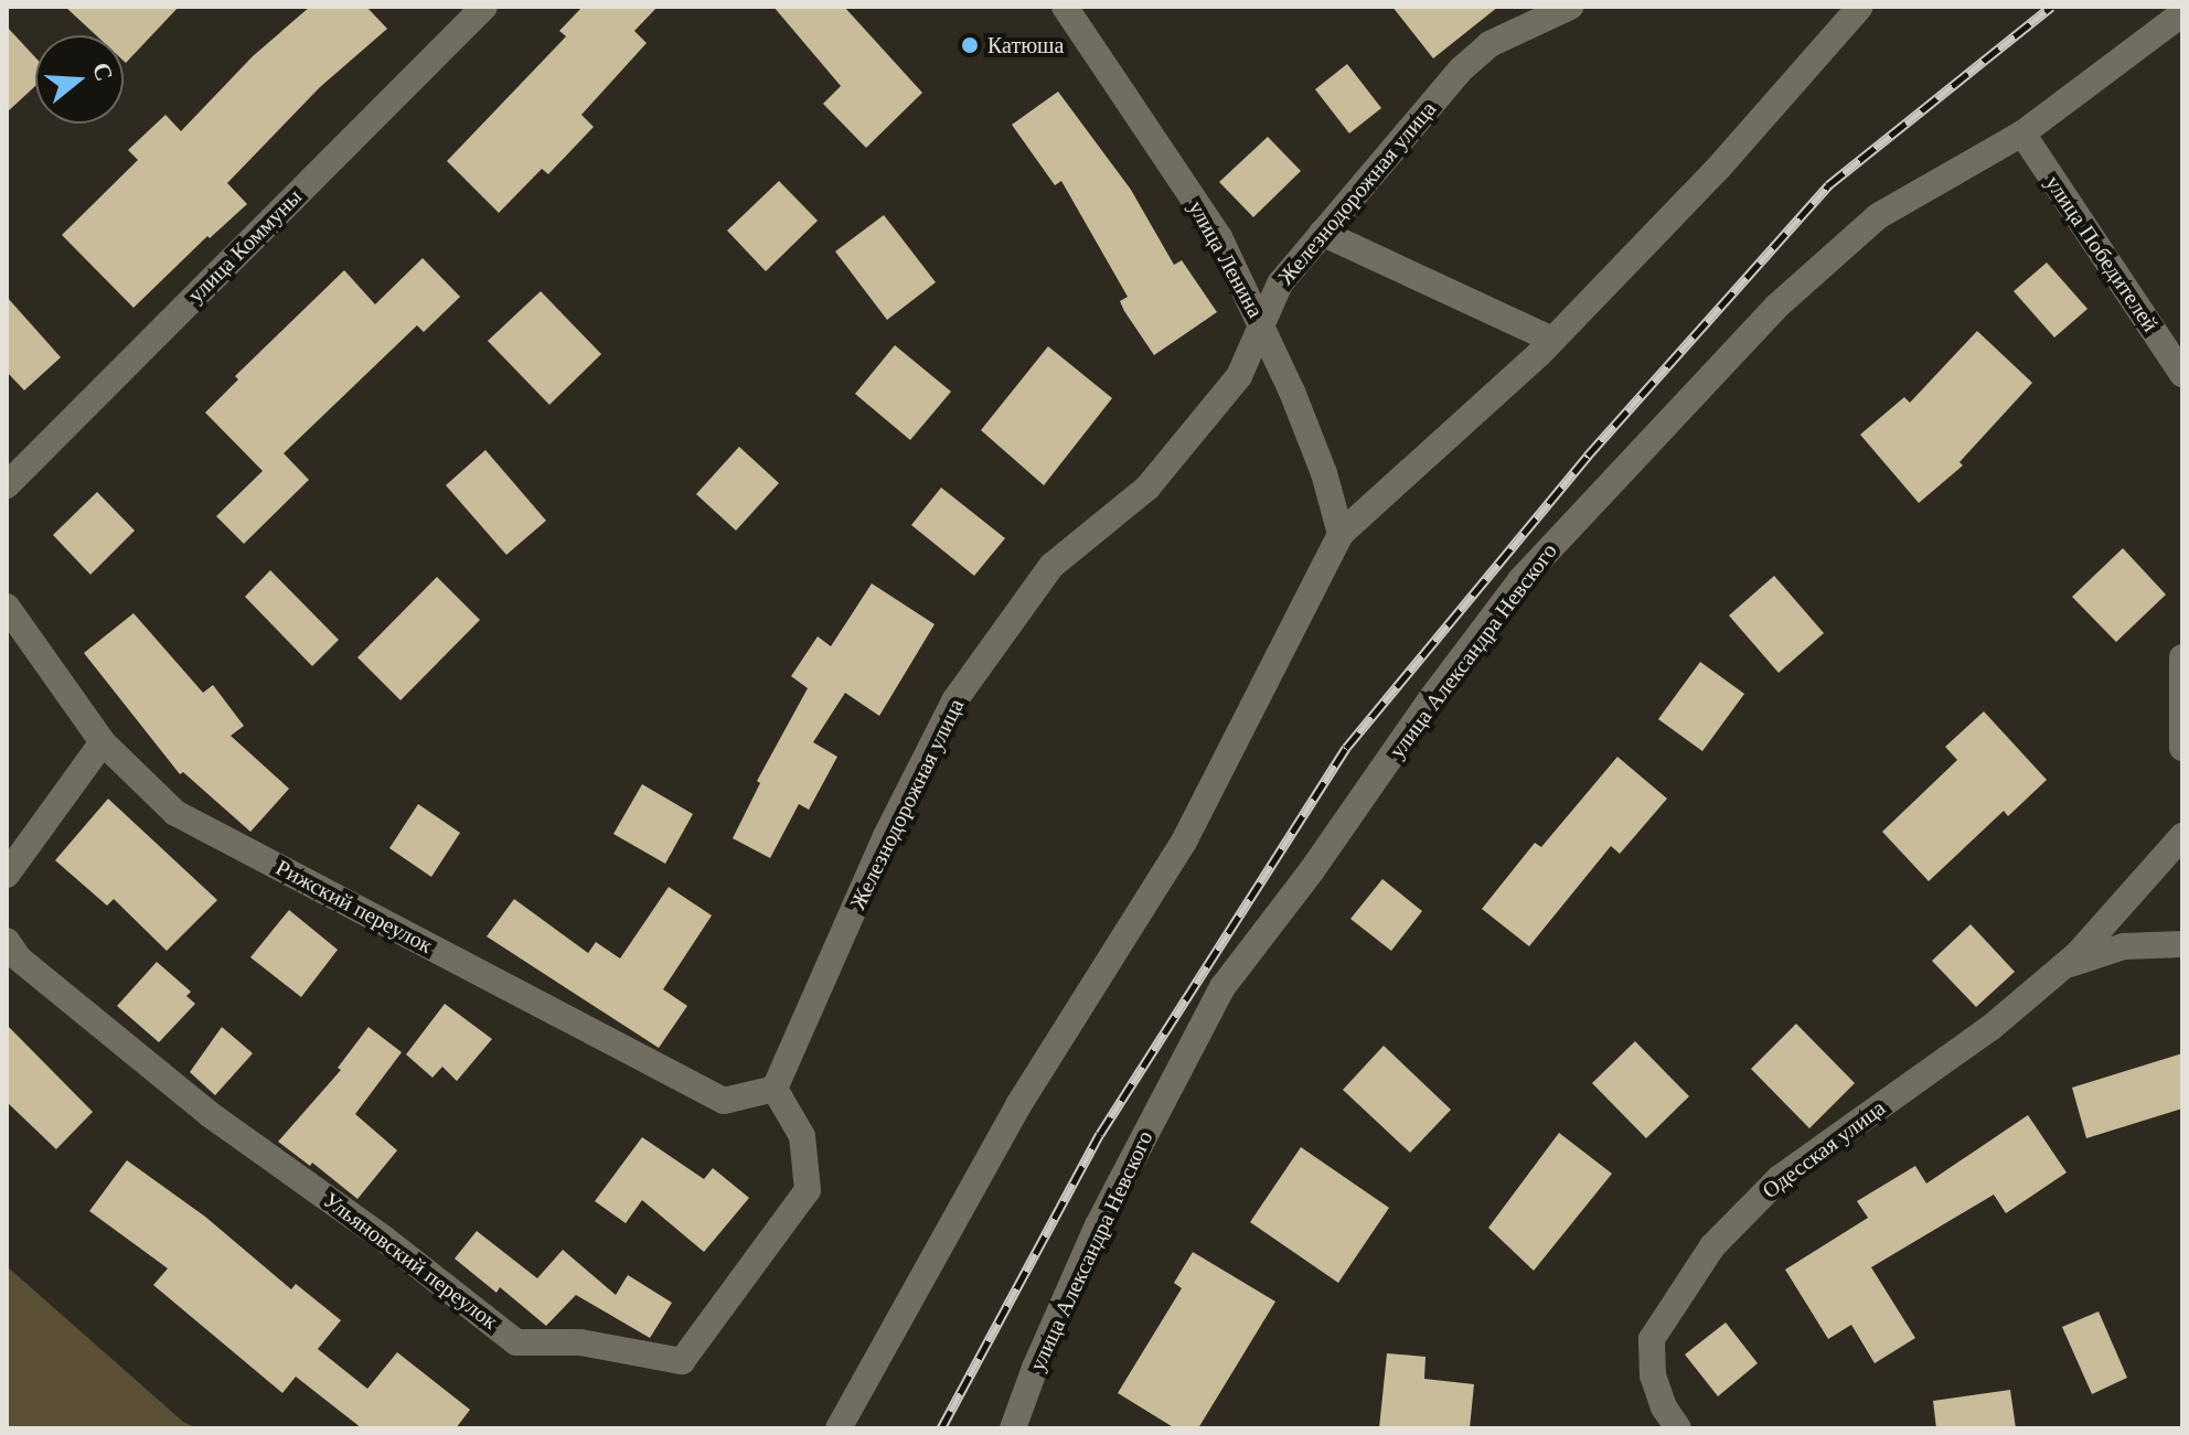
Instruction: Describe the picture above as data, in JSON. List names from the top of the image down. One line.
{"streets":{"street":["Железнодорожная улица","улица Коммуны","улица Победителей","улица Ленина","улица Александра Невского","Рижский переулок","Одесская улица","Ульяновский переулок"]},"crossings":[["Железнодорожная улица","улица Ленина"],["Железнодорожная улица","Рижский переулок"],["Железнодорожная улица","Ульяновский переулок"],["улица Победителей","улица Александра Невского"],["Рижский переулок","Ульяновский переулок"]],"places":["Катюша"],"north":"right"}
